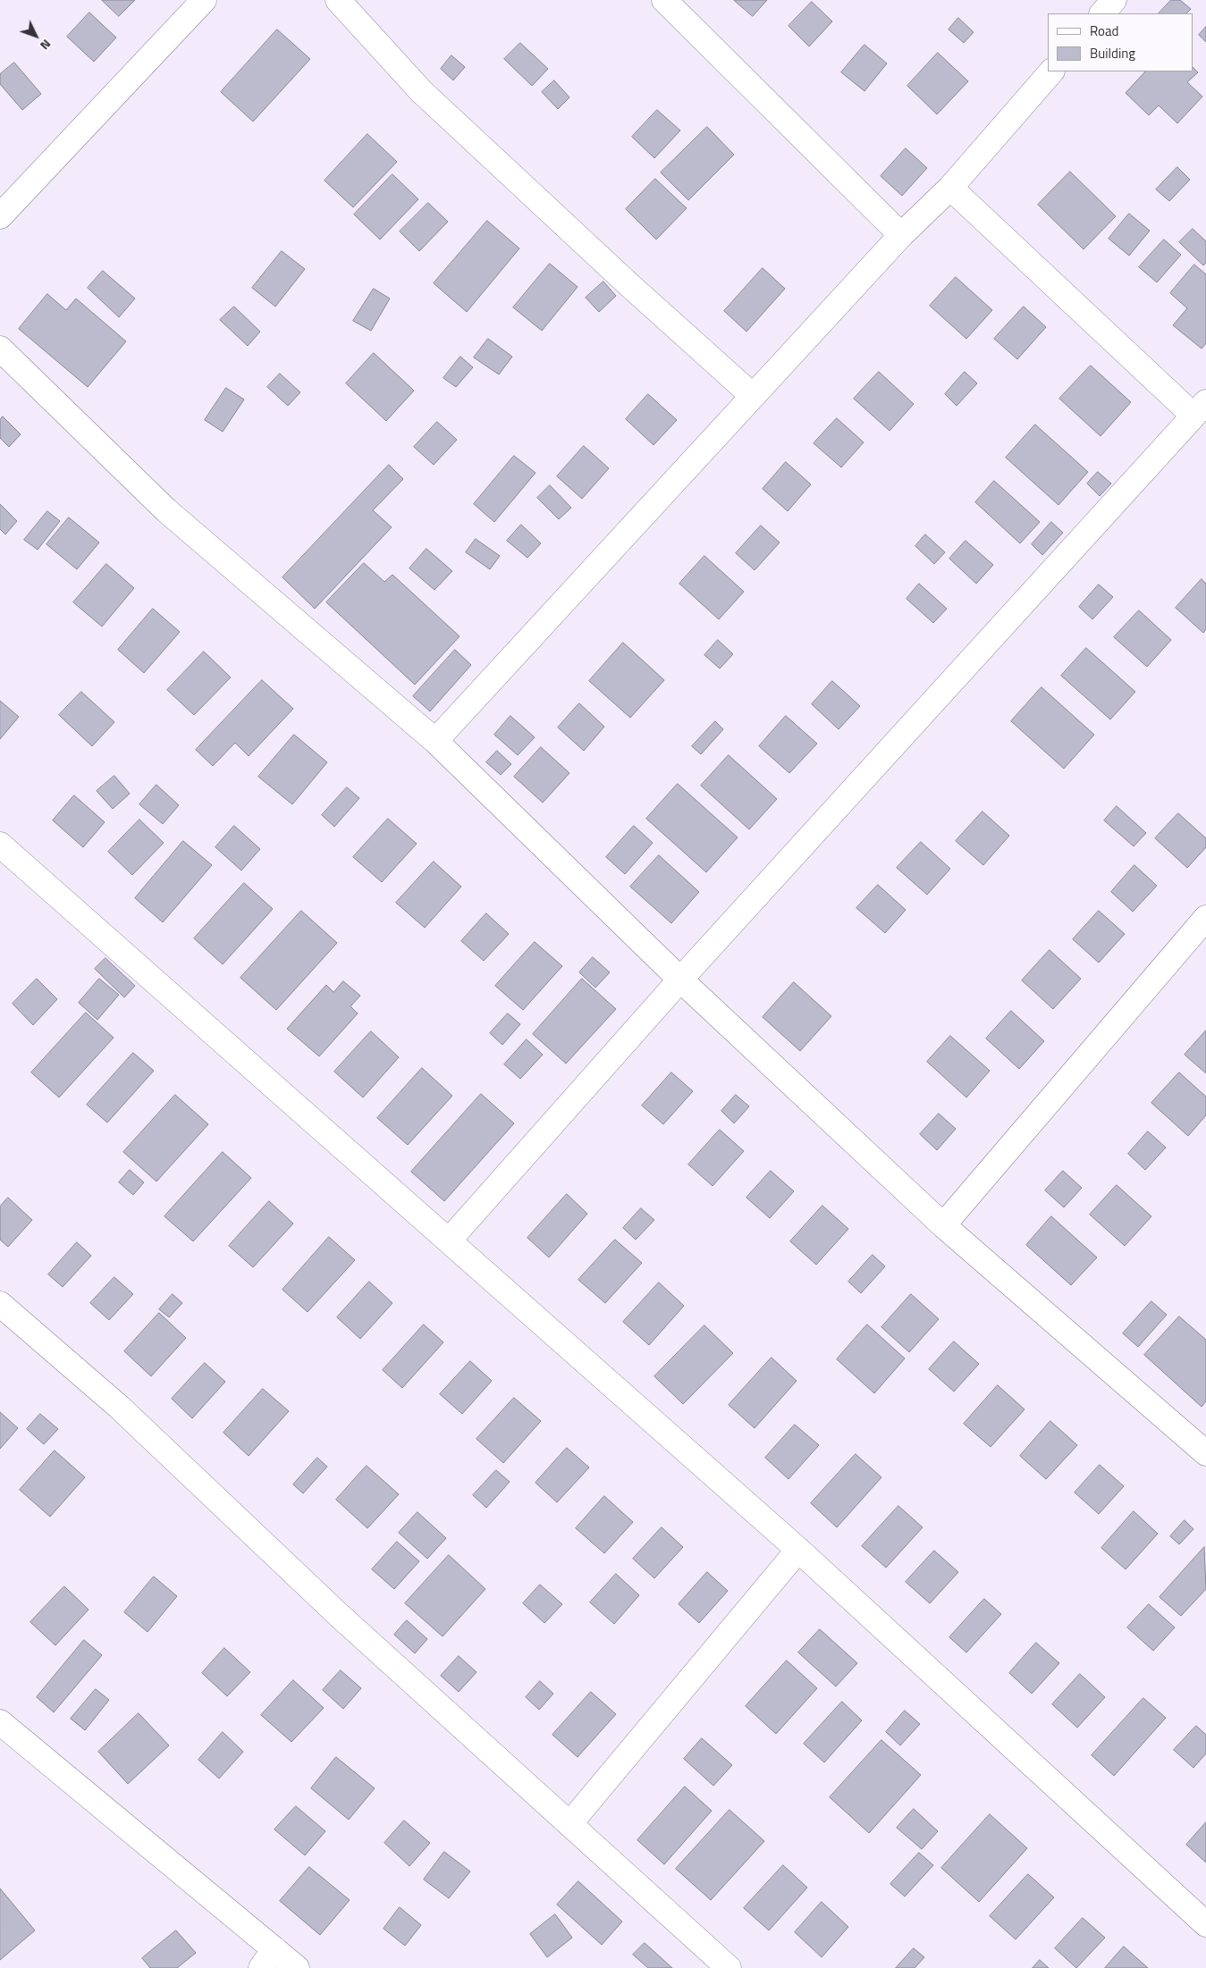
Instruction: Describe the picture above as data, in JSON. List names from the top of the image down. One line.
{"legend":["Road","Building"],"north":"bottom right"}
